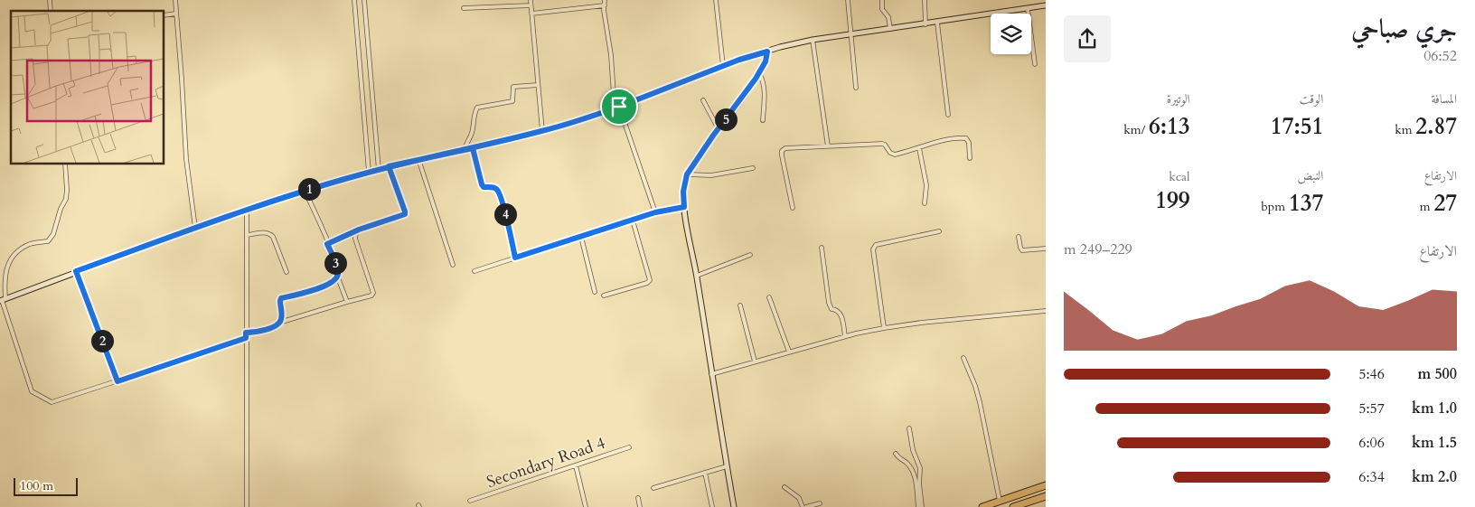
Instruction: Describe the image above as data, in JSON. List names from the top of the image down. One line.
{"streets":{"street":["Secondary Road 4"]},"scale_bar":"100 m","page":{"heading":["جري صباحي","06:52"],"stats":[["المسافة","2.87 km"],["الوقت","17:51"],["الوتيرة","6:13 /km"],["الارتفاع","27 m"],["النبض","137 bpm"],["kcal","199"]],"pins":["5","1","4","3","2"],"chart":["الارتفاع","229–249 m"],"list":[{"name":"500 m","note":"5:46"},{"name":"1.0 km","note":"5:57"},{"name":"1.5 km","note":"6:06"},{"name":"2.0 km","note":"6:34"}],"scale":"100 m"}}
